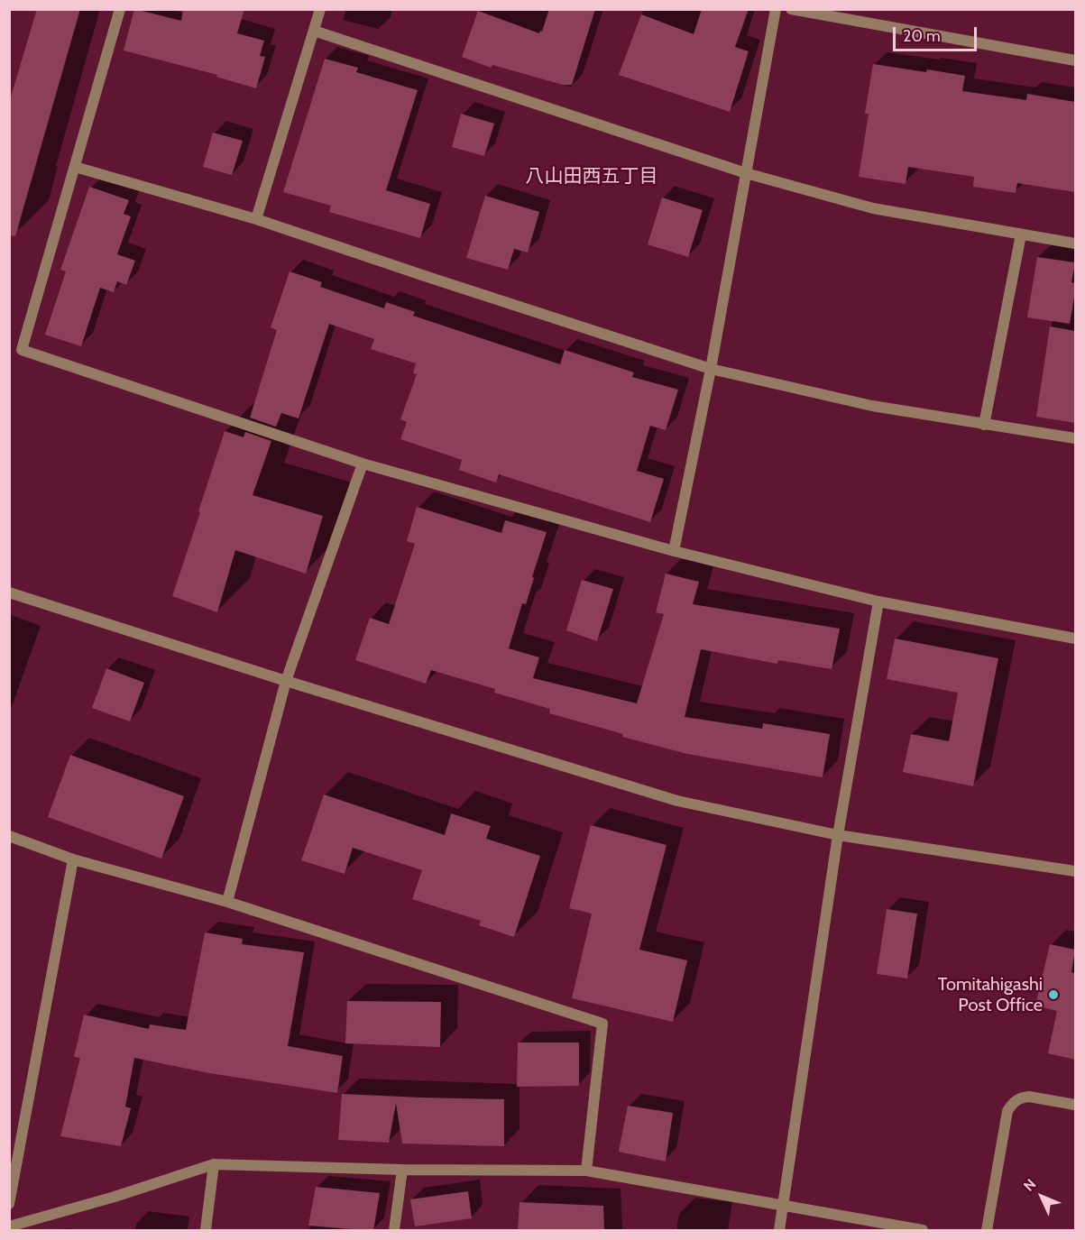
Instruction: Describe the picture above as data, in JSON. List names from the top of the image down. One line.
{"districts":["八山田西五丁目"],"places":["Tomitahigashi Post Office"],"scale_bar":"20 m","north":"top left"}
